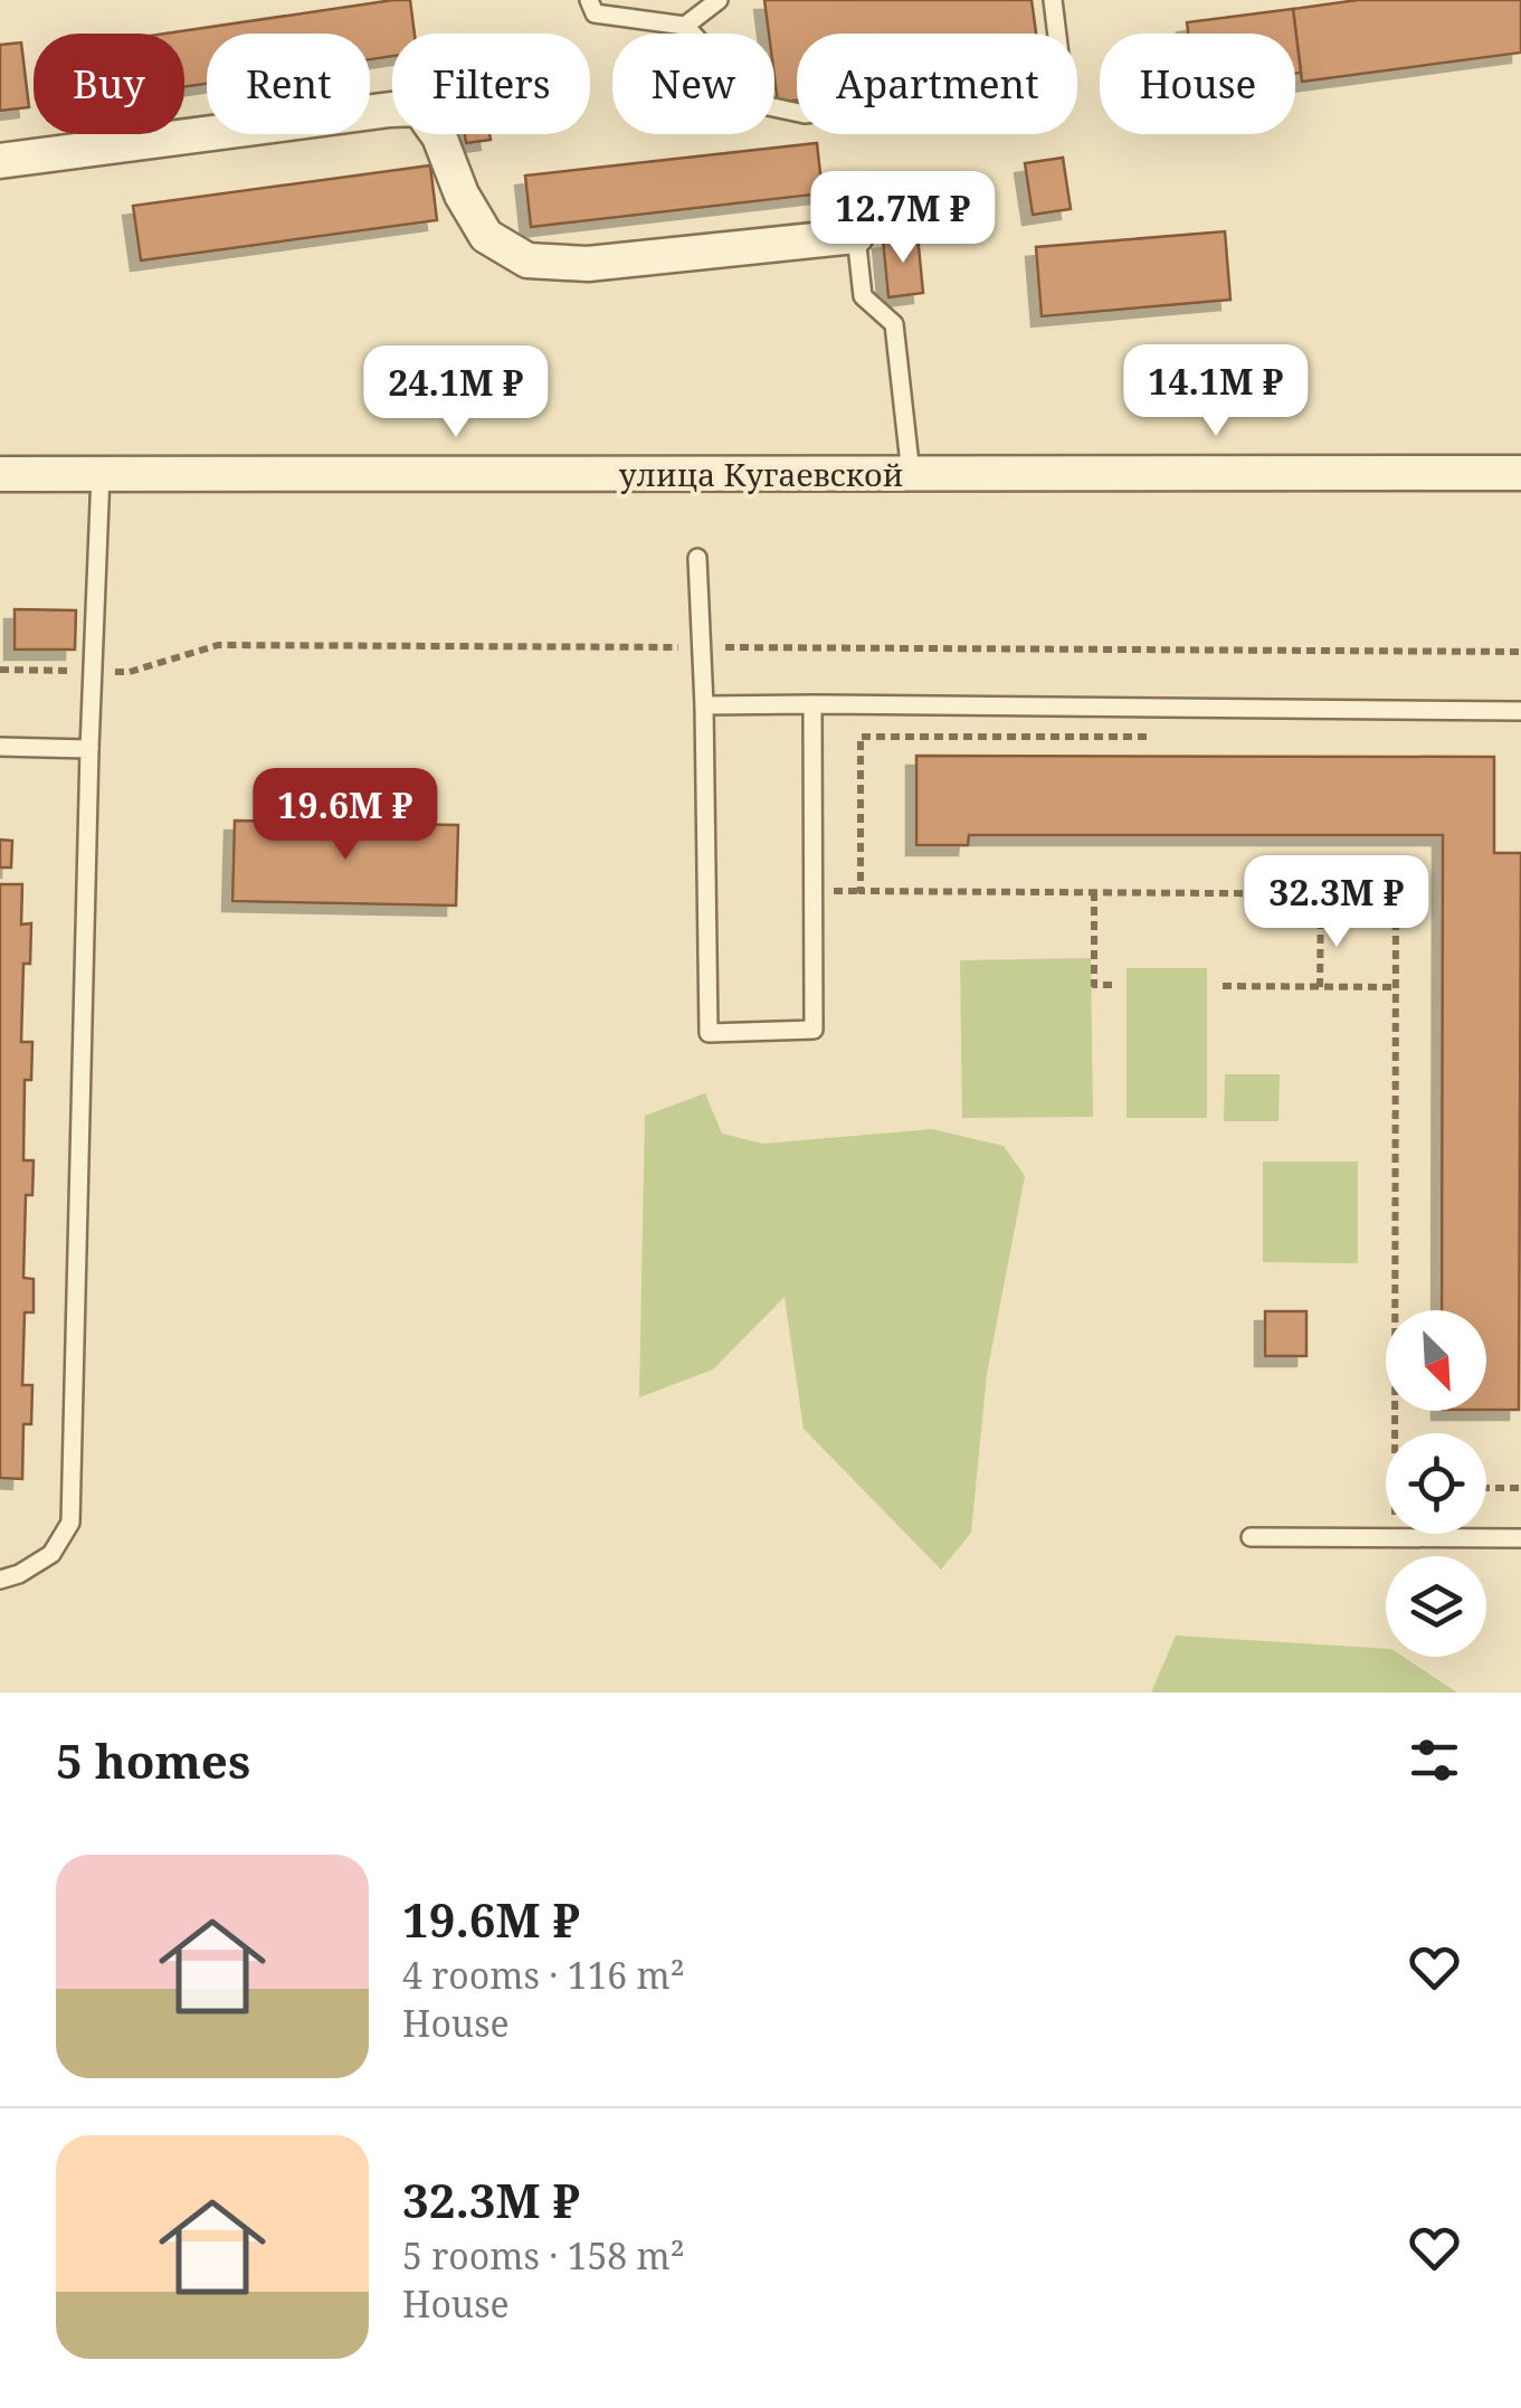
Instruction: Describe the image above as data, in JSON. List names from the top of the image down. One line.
{"streets":{"street":["улица Кугаевской"]},"north":"bottom right","page":{"chip":["Buy","Rent","Filters","New","Apartment","House"],"price":["12.7M ₽","14.1M ₽","24.1M ₽","19.6M ₽","32.3M ₽"],"heading":"5 homes","list":[{"name":"19.6M ₽","note":"4 rooms · 116 m² · House"},{"name":"32.3M ₽","note":"5 rooms · 158 m² · House"}]}}
